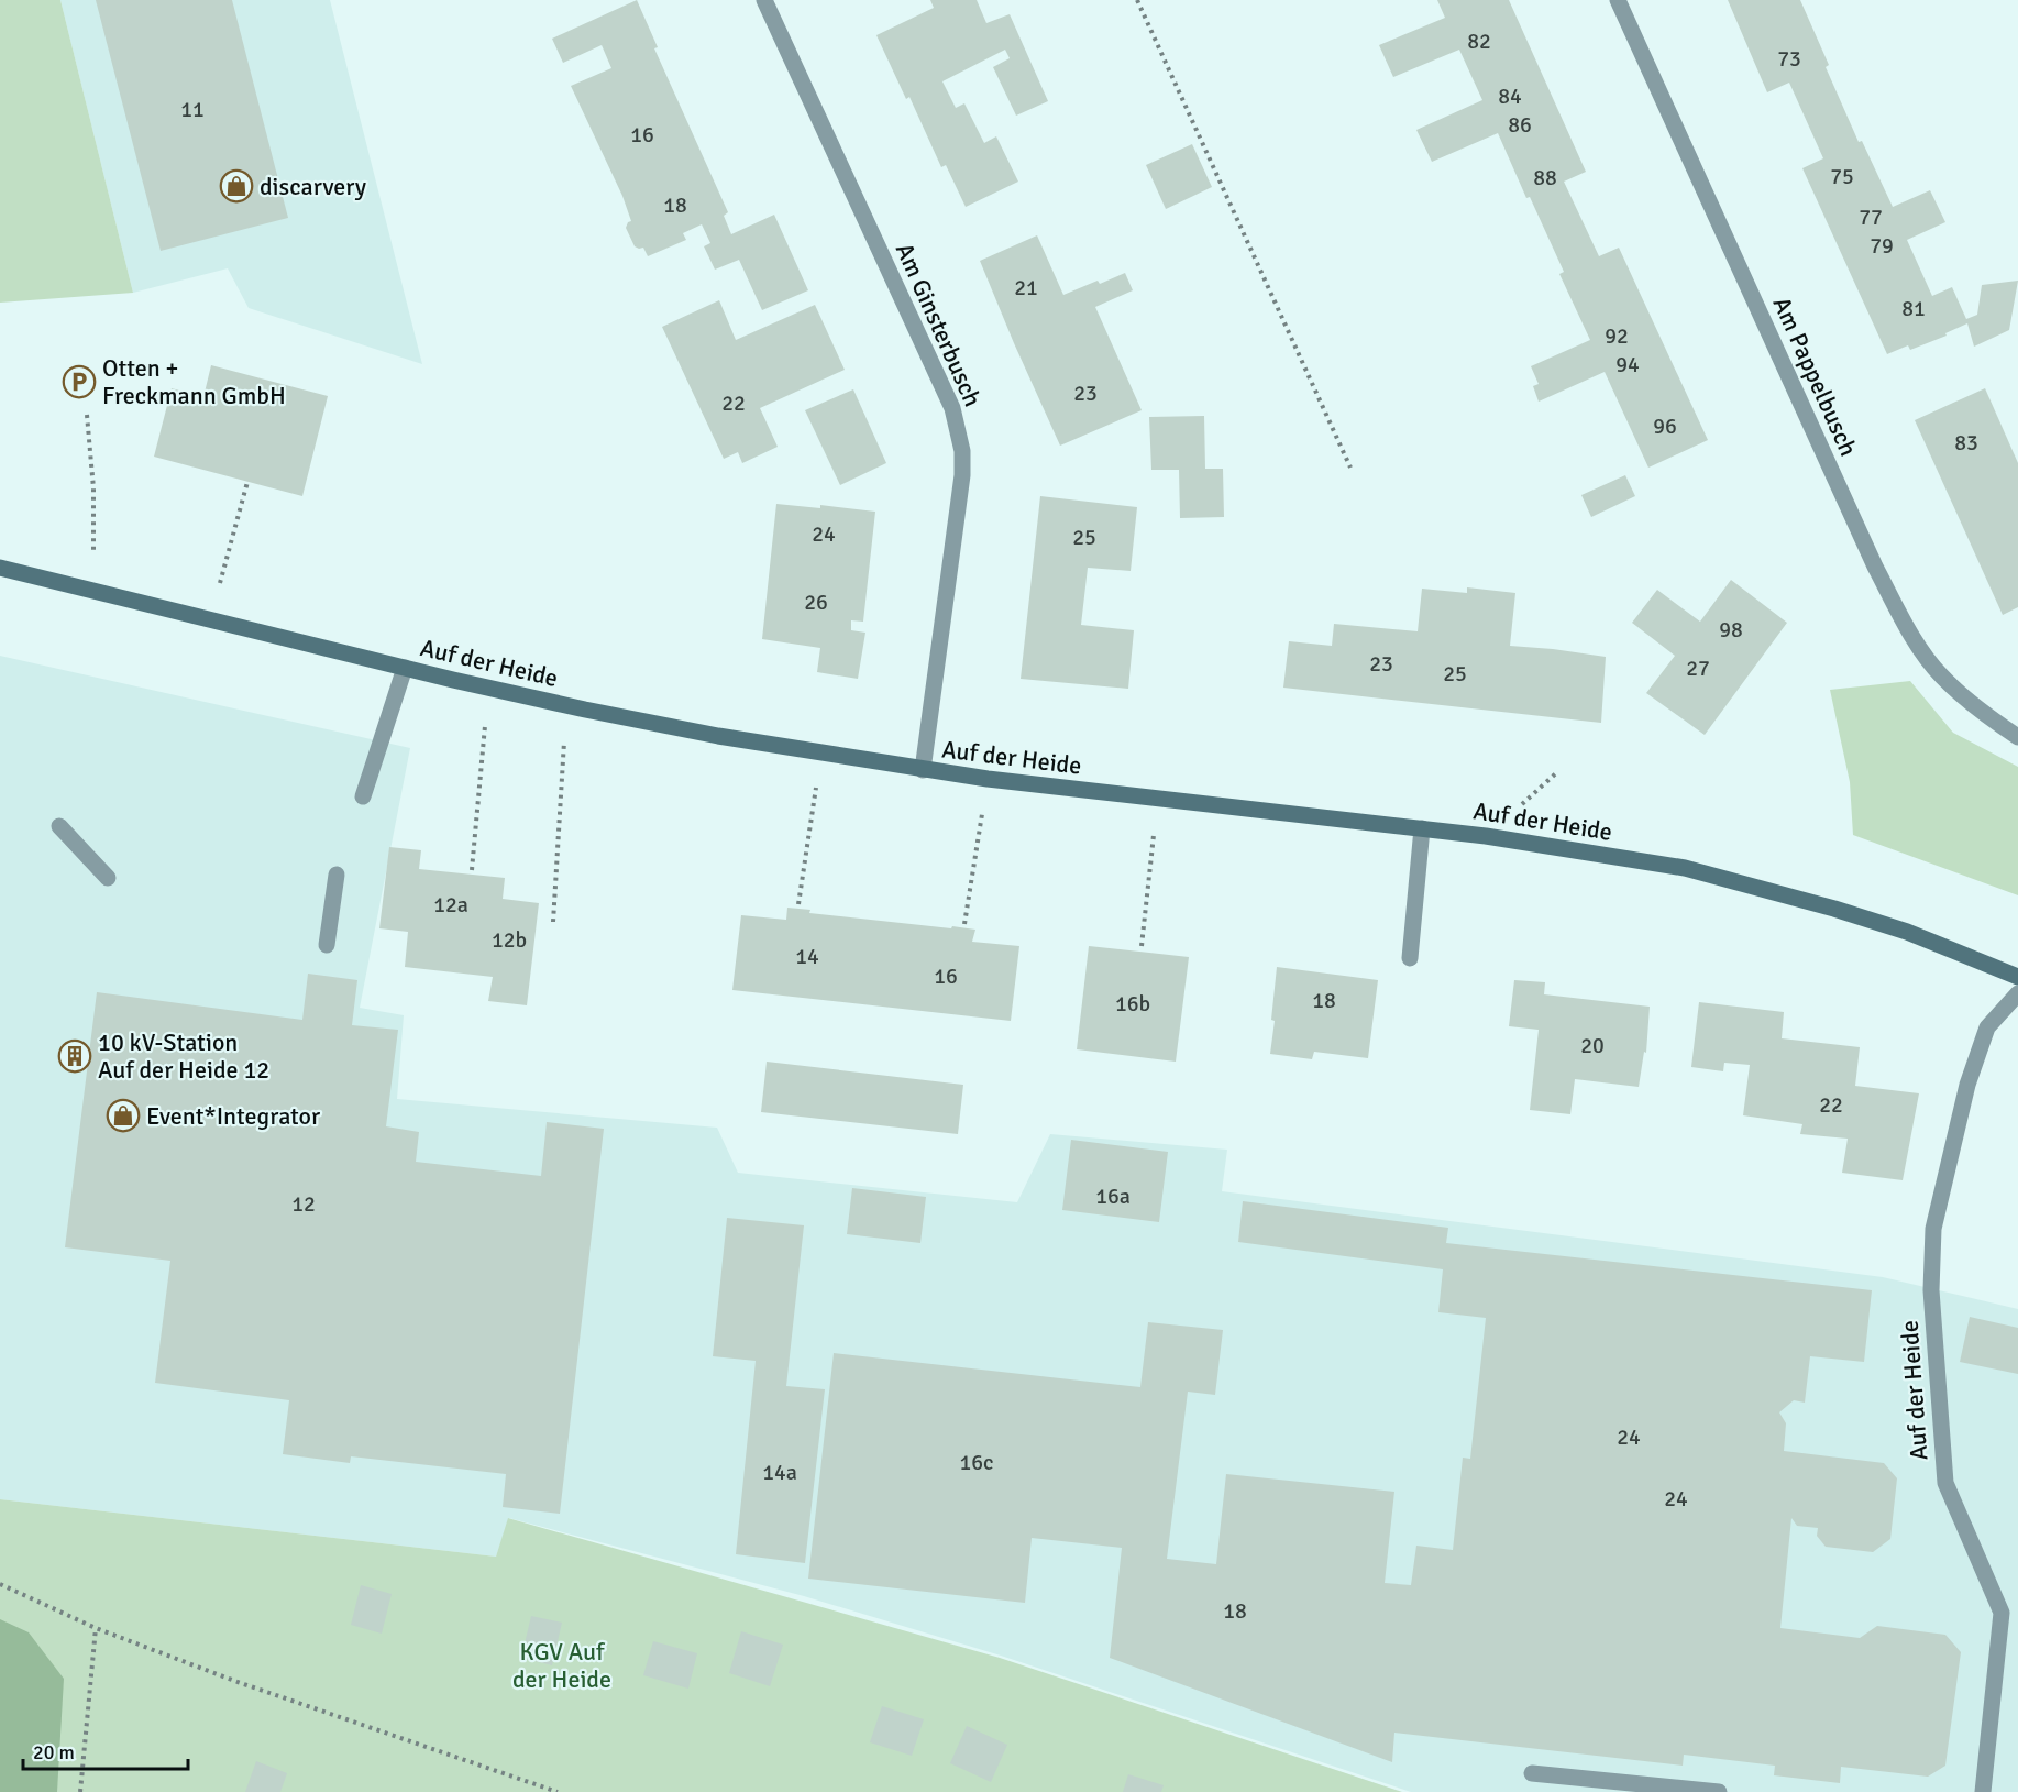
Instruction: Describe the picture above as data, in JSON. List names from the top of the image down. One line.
{"streets":{"main road":["Auf der Heide"],"street":["Am Ginsterbusch","Am Pappelbusch"]},"crossings":[["Am Ginsterbusch","Auf der Heide"]],"parks":["KGV Auf der Heide"],"places":{"shop":["discarvery","Event*Integrator"],"parking":["Otten + Freckmann GmbH"],"building":["10 kV-Station Auf der Heide 12"]},"house_numbers":["82","73","84","11","86","16","75","88","18","77","79","21","81","92","94","23","22","96","83","24","25","26","98","23","27","25","12a","12b","14","16","18","16b","20","22","16a","12","24","16c","14a","24","18"],"scale_bar":"20 m"}
